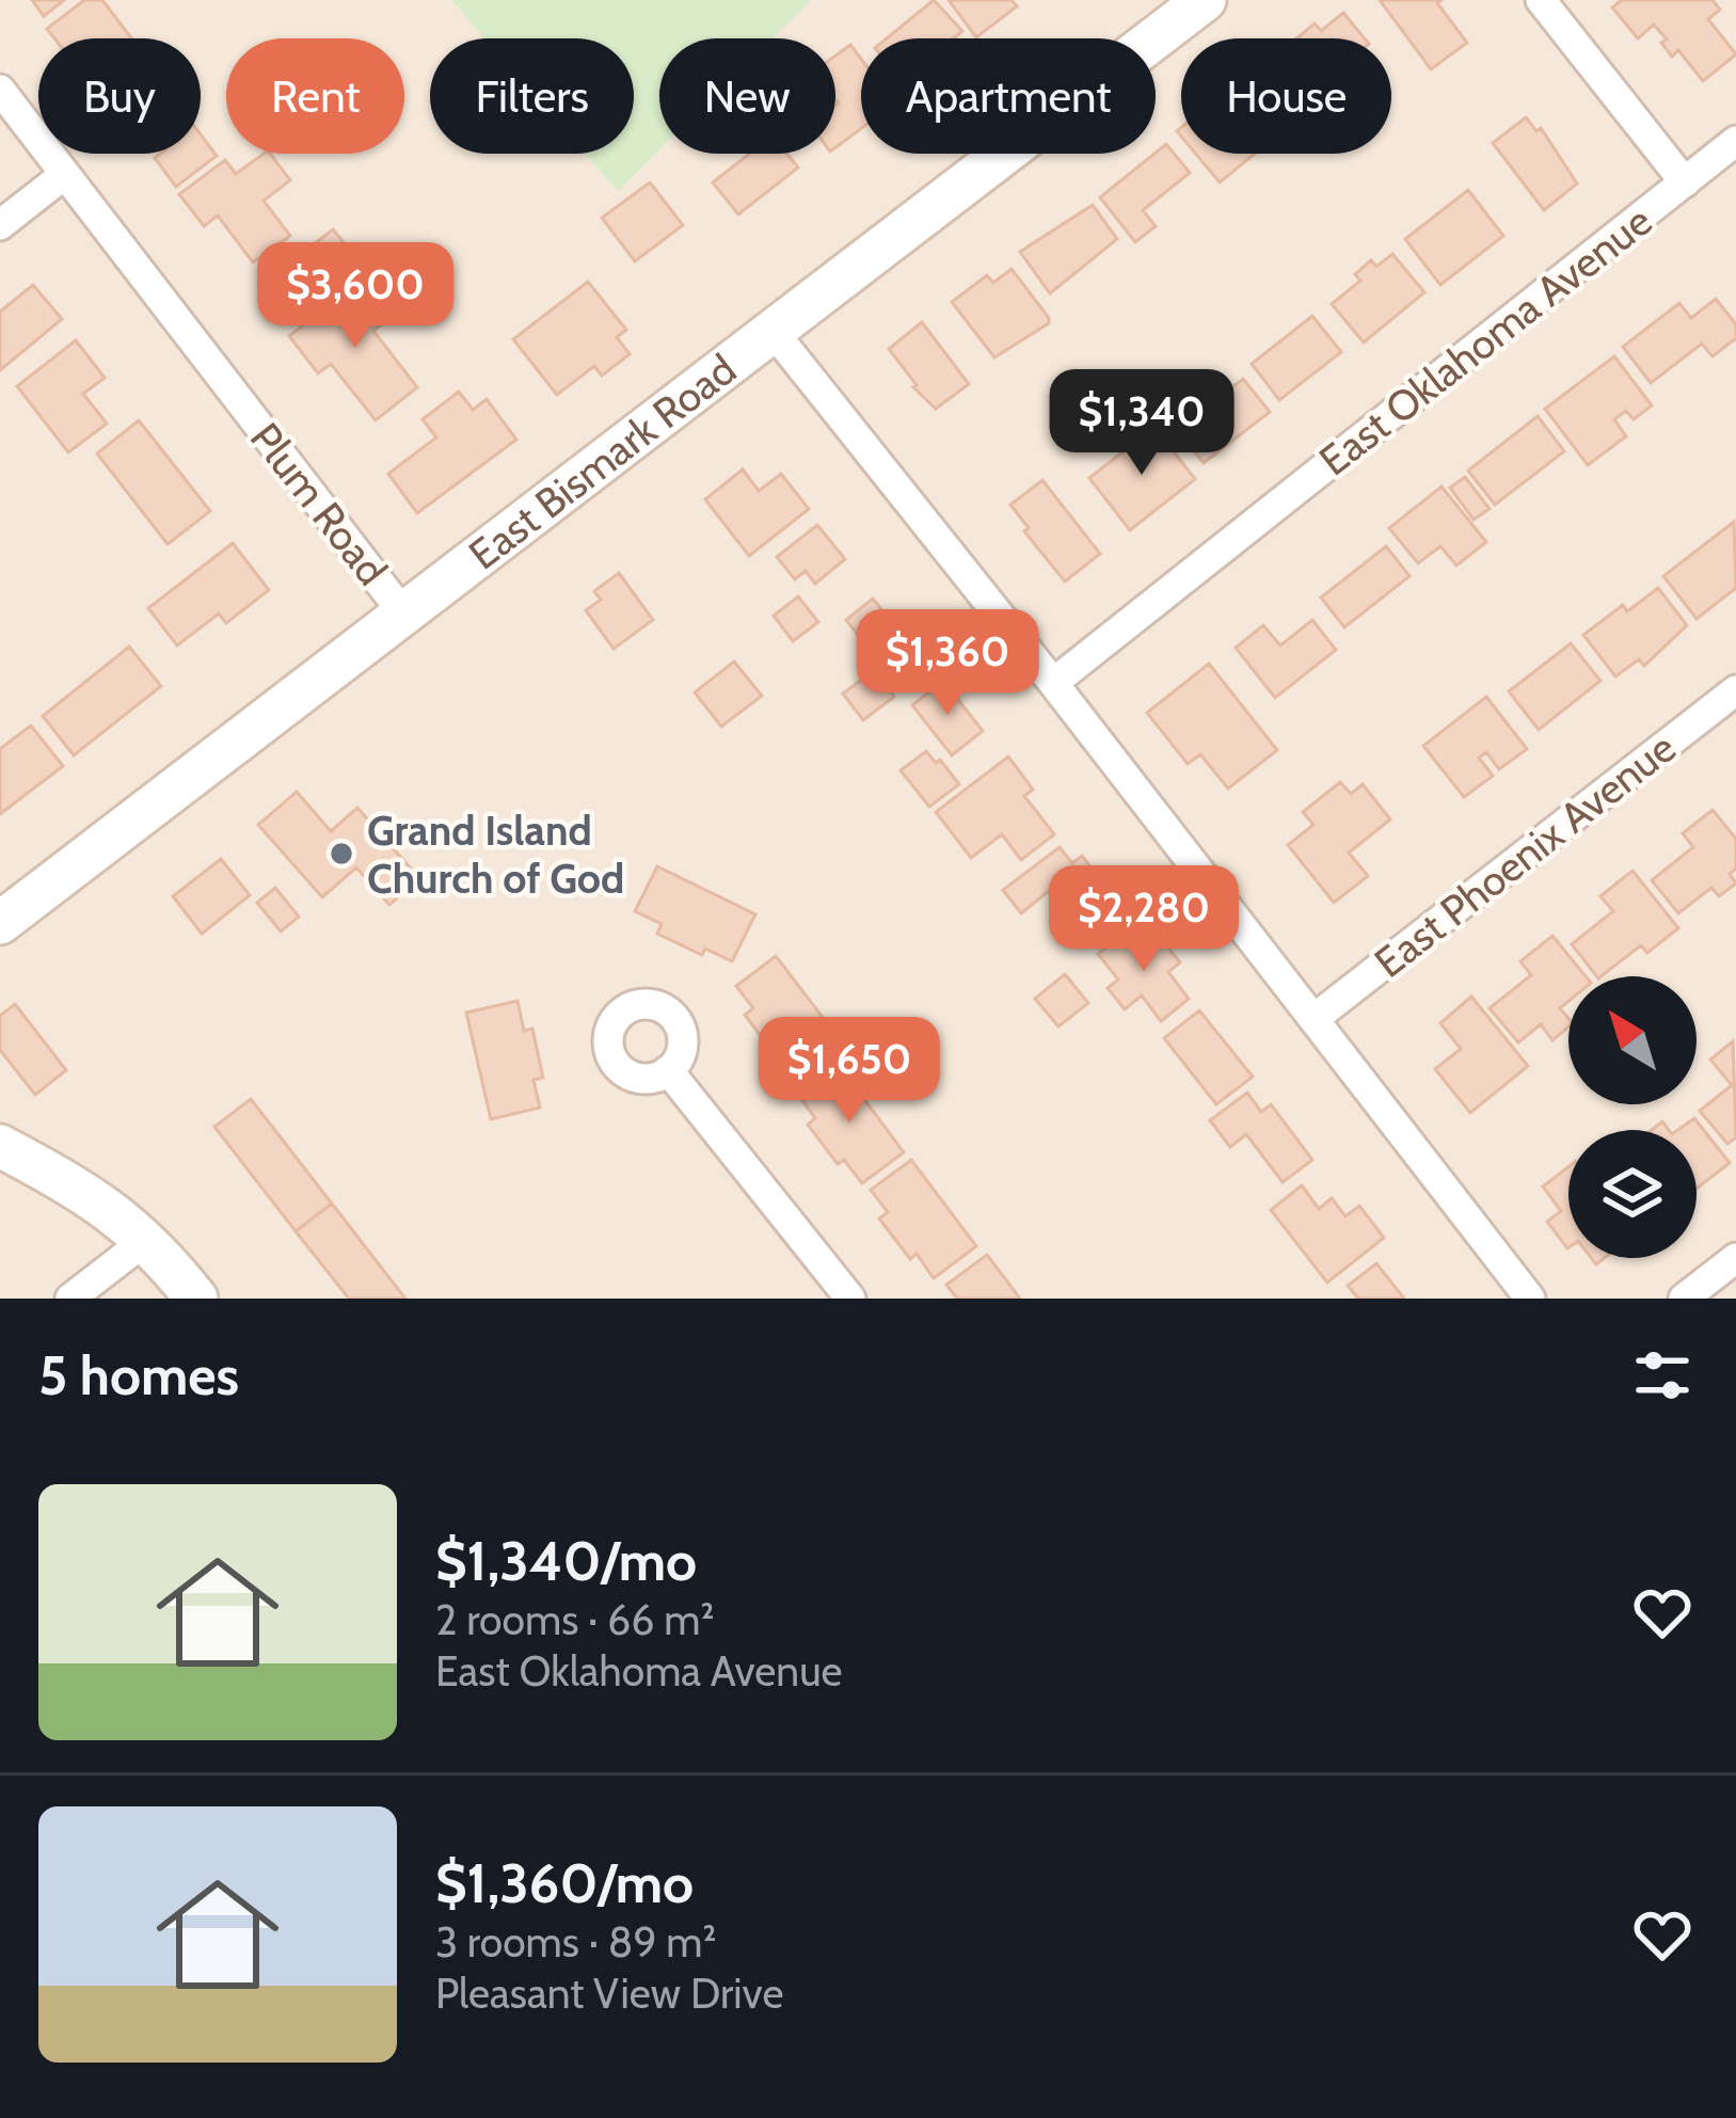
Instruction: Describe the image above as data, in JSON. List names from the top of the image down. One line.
{"streets":{"street":["East Oklahoma Avenue","East Bismark Road","Plum Road","East Phoenix Avenue"]},"crossings":[["East Bismark Road","Plum Road"]],"places":["Grand Island Church of God"],"north":"top left","page":{"chip":["Buy","Rent","Filters","New","Apartment","House"],"price":["$3,600","$1,340","$1,360","$2,280","$1,650"],"heading":"5 homes","list":[{"name":"$1,340/mo","note":"2 rooms · 66 m² · East Oklahoma Avenue"},{"name":"$1,360/mo","note":"3 rooms · 89 m² · Pleasant View Drive"}]}}
